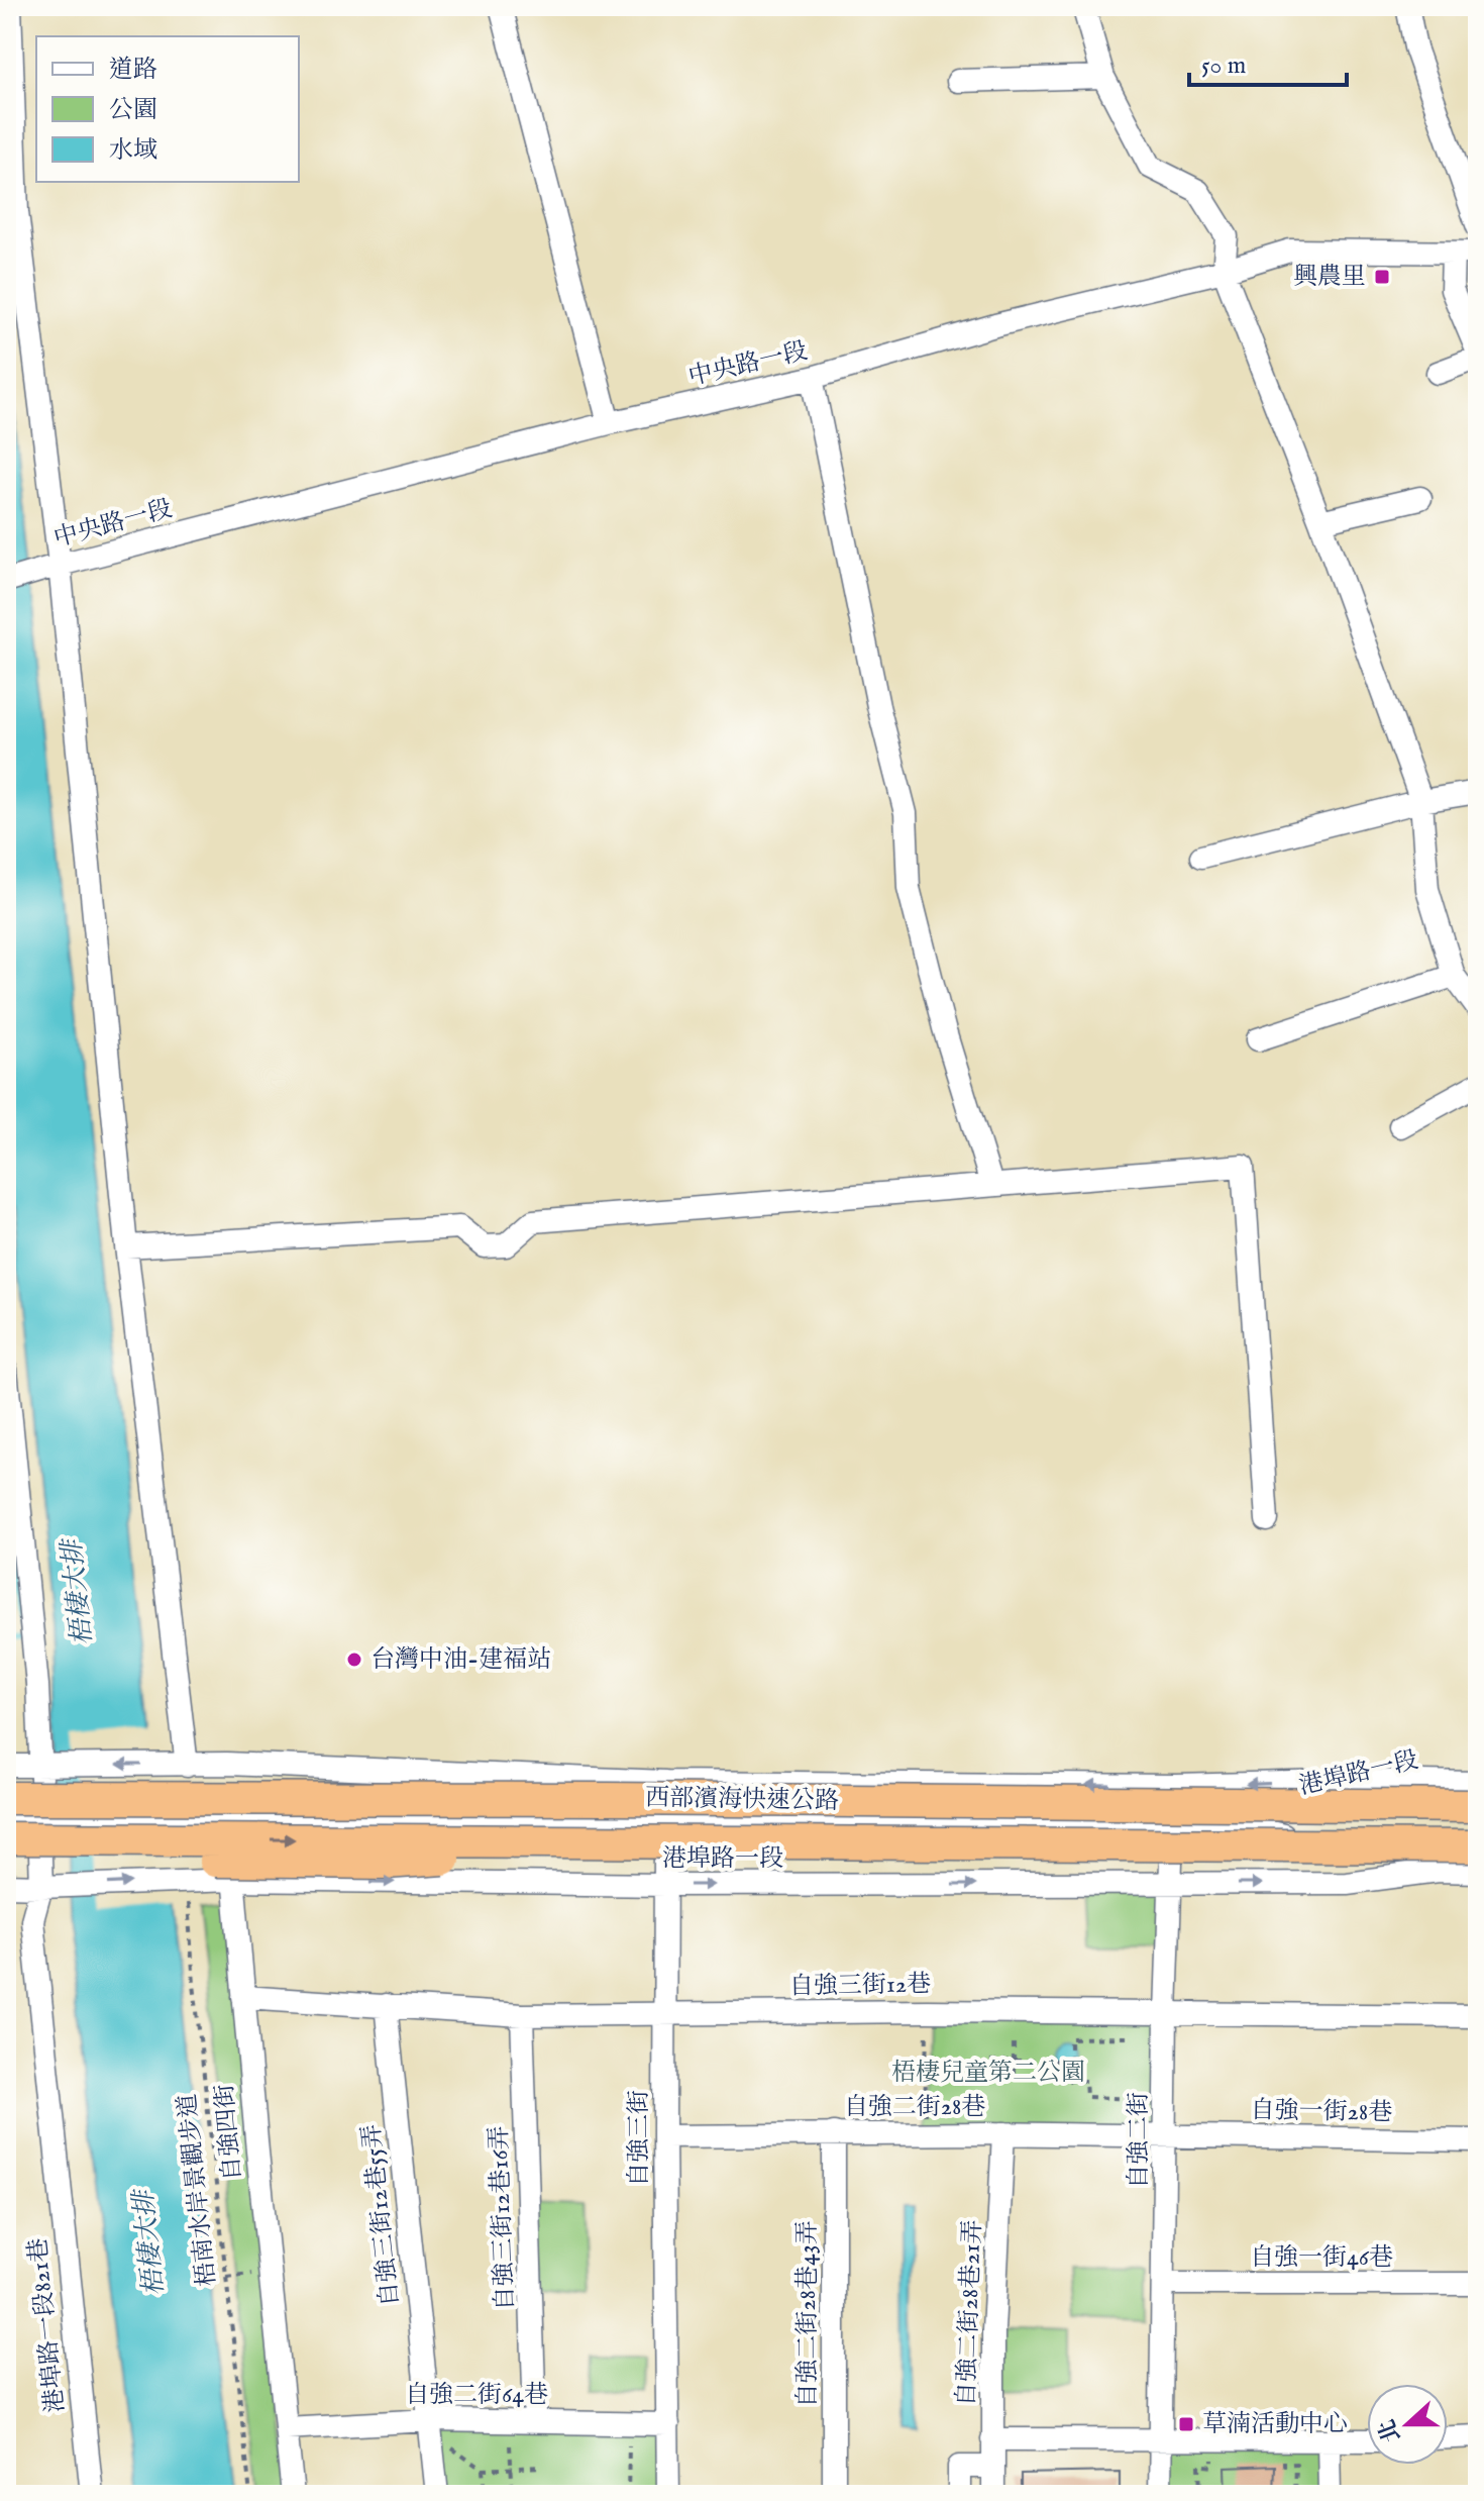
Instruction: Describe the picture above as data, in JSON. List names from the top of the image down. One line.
{"streets":{"highway":["西部濱海快速公路"],"street":["中央路一段","港埠路一段","自強三街12巷","自強二街28巷","自強一街28巷","自強四街","自強三街","自強二街","自強三街12巷55弄","自強三街12巷16弄","自強一街46巷","自強二街28巷21弄","自強二街28巷43弄","港埠路一段821巷","自強二街64巷"],"path":["梧南水岸景觀步道"]},"crossings":[["港埠路一段","自強四街"],["港埠路一段","自強三街"],["港埠路一段","自強二街"],["港埠路一段","梧南水岸景觀步道"],["港埠路一段","港埠路一段821巷"],["自強三街12巷","自強四街"],["自強三街12巷","自強三街"],["自強三街12巷","自強二街"],["自強三街12巷","自強三街12巷55弄"],["自強三街12巷","自強三街12巷16弄"],["自強二街28巷","自強一街28巷"],["自強二街28巷","自強三街"],["自強二街28巷","自強二街"],["自強二街28巷","自強二街28巷21弄"],["自強二街28巷","自強二街28巷43弄"],["自強一街28巷","自強二街"],["自強四街","自強二街64巷"],["自強三街","自強二街64巷"],["自強二街","自強一街46巷"],["自強三街12巷55弄","自強二街64巷"],["自強三街12巷16弄","自強二街64巷"]],"water":["梧棲大排"],"parks":["梧棲兒童第二公園"],"places":{"transit":["興農里","草湳活動中心"],"other":["台灣中油-建福站"]},"legend":["道路","公園","水域"],"scale_bar":"50 m","north":"left"}
